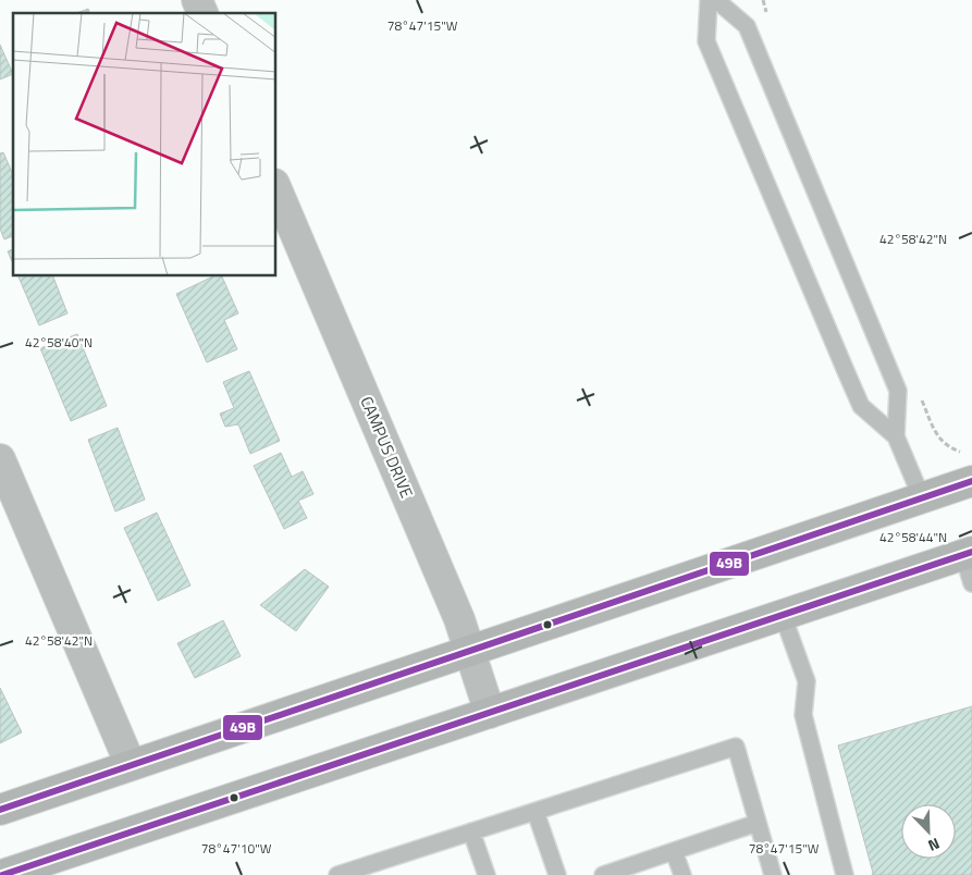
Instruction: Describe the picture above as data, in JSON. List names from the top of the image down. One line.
{"streets":{"street":["CAMPUS DRIVE"]},"lines":["transit line 49B"],"north":"bottom right","coordinates":["78°47'15\"W","42°58'42\"N","42°58'40\"N","42°58'44\"N","78°47'10\"W"]}
